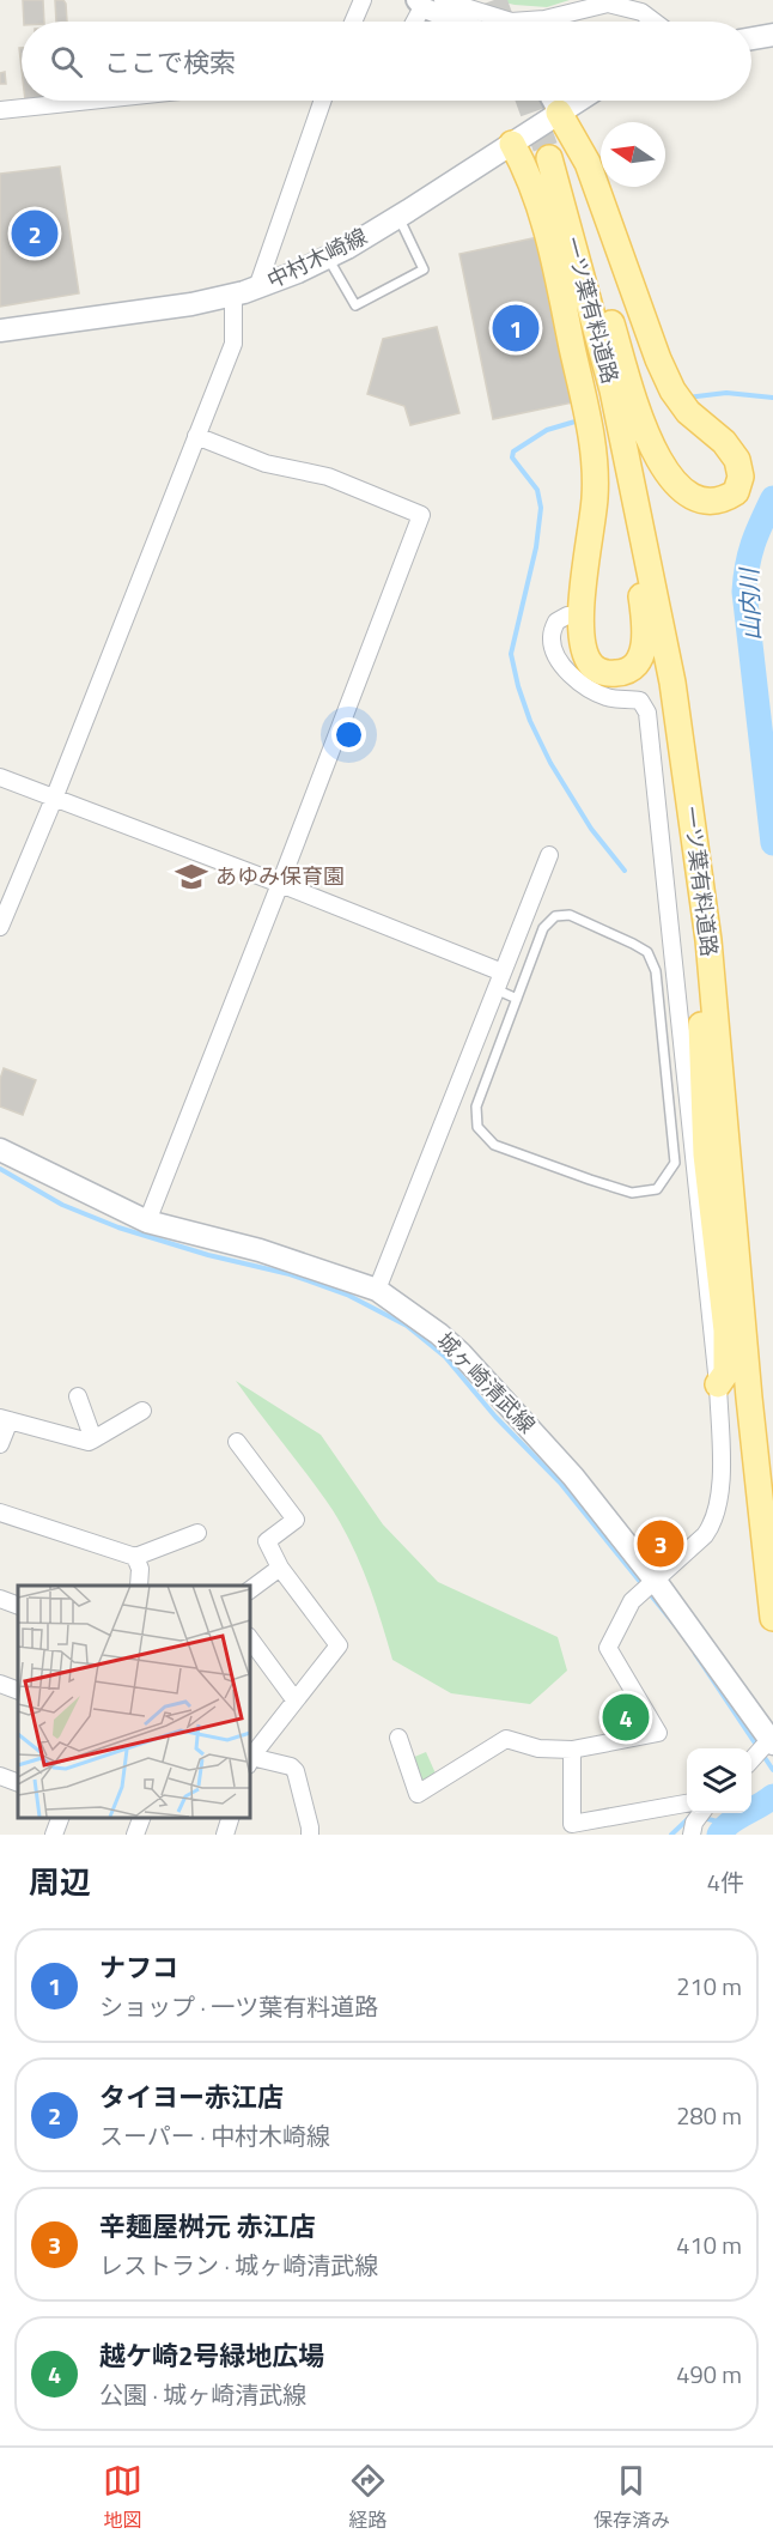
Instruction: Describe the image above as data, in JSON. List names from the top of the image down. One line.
{"streets":{"main road":["中村木崎線","一ツ葉有料道路","城ヶ崎清武線"]},"crossings":[["中村木崎線","一ツ葉有料道路"]],"water":["山内川"],"places":{"school or university":["あゆみ保育園"]},"north":"left","page":{"search":"ここで検索","pins":["2","1","3","4"],"heading":["周辺","4件"],"list":[{"mark":"1","name":"ナフコ","note":"ショップ · 一ツ葉有料道路","value":"210 m"},{"mark":"2","name":"タイヨー赤江店","note":"スーパー · 中村木崎線","value":"280 m"},{"mark":"3","name":"辛麺屋桝元 赤江店","note":"レストラン · 城ヶ崎清武線","value":"410 m"},{"mark":"4","name":"越ケ崎2号緑地広場","note":"公園 · 城ヶ崎清武線","value":"490 m"}],"nav":["地図","経路","保存済み"]}}
